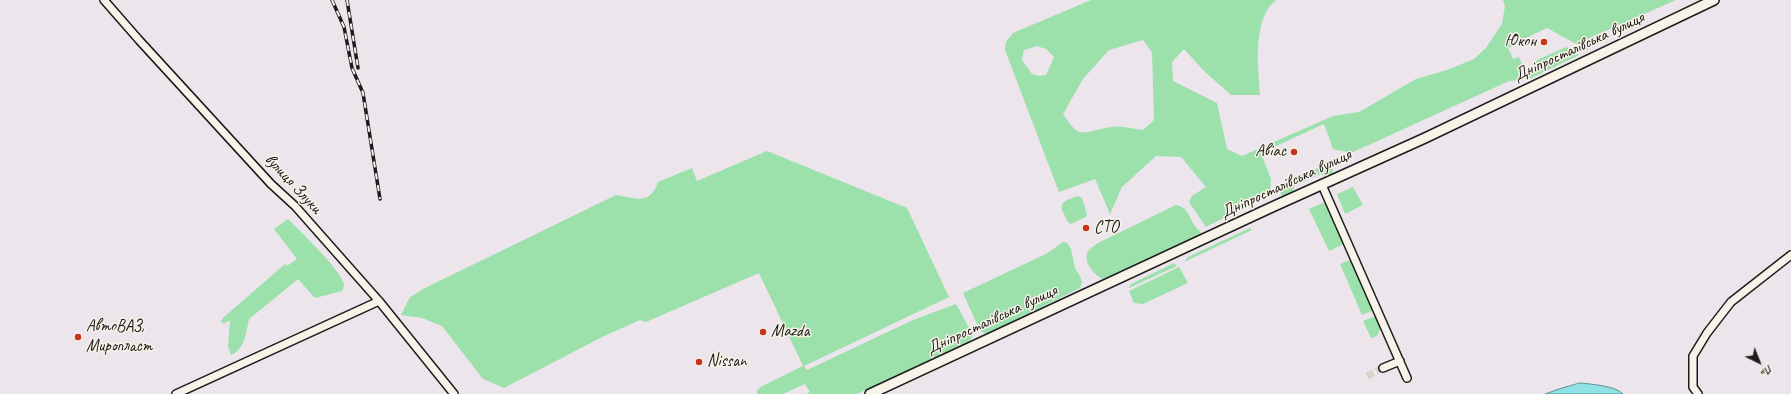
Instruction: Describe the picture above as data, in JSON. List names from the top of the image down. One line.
{"streets":{"street":["Дніпросталівська вулиця","вулиця Злуки"]},"places":["Юкон","Авіас","СТО","Mazda","АвтоВАЗ, Миропласт","Nissan"],"north":"bottom right"}
